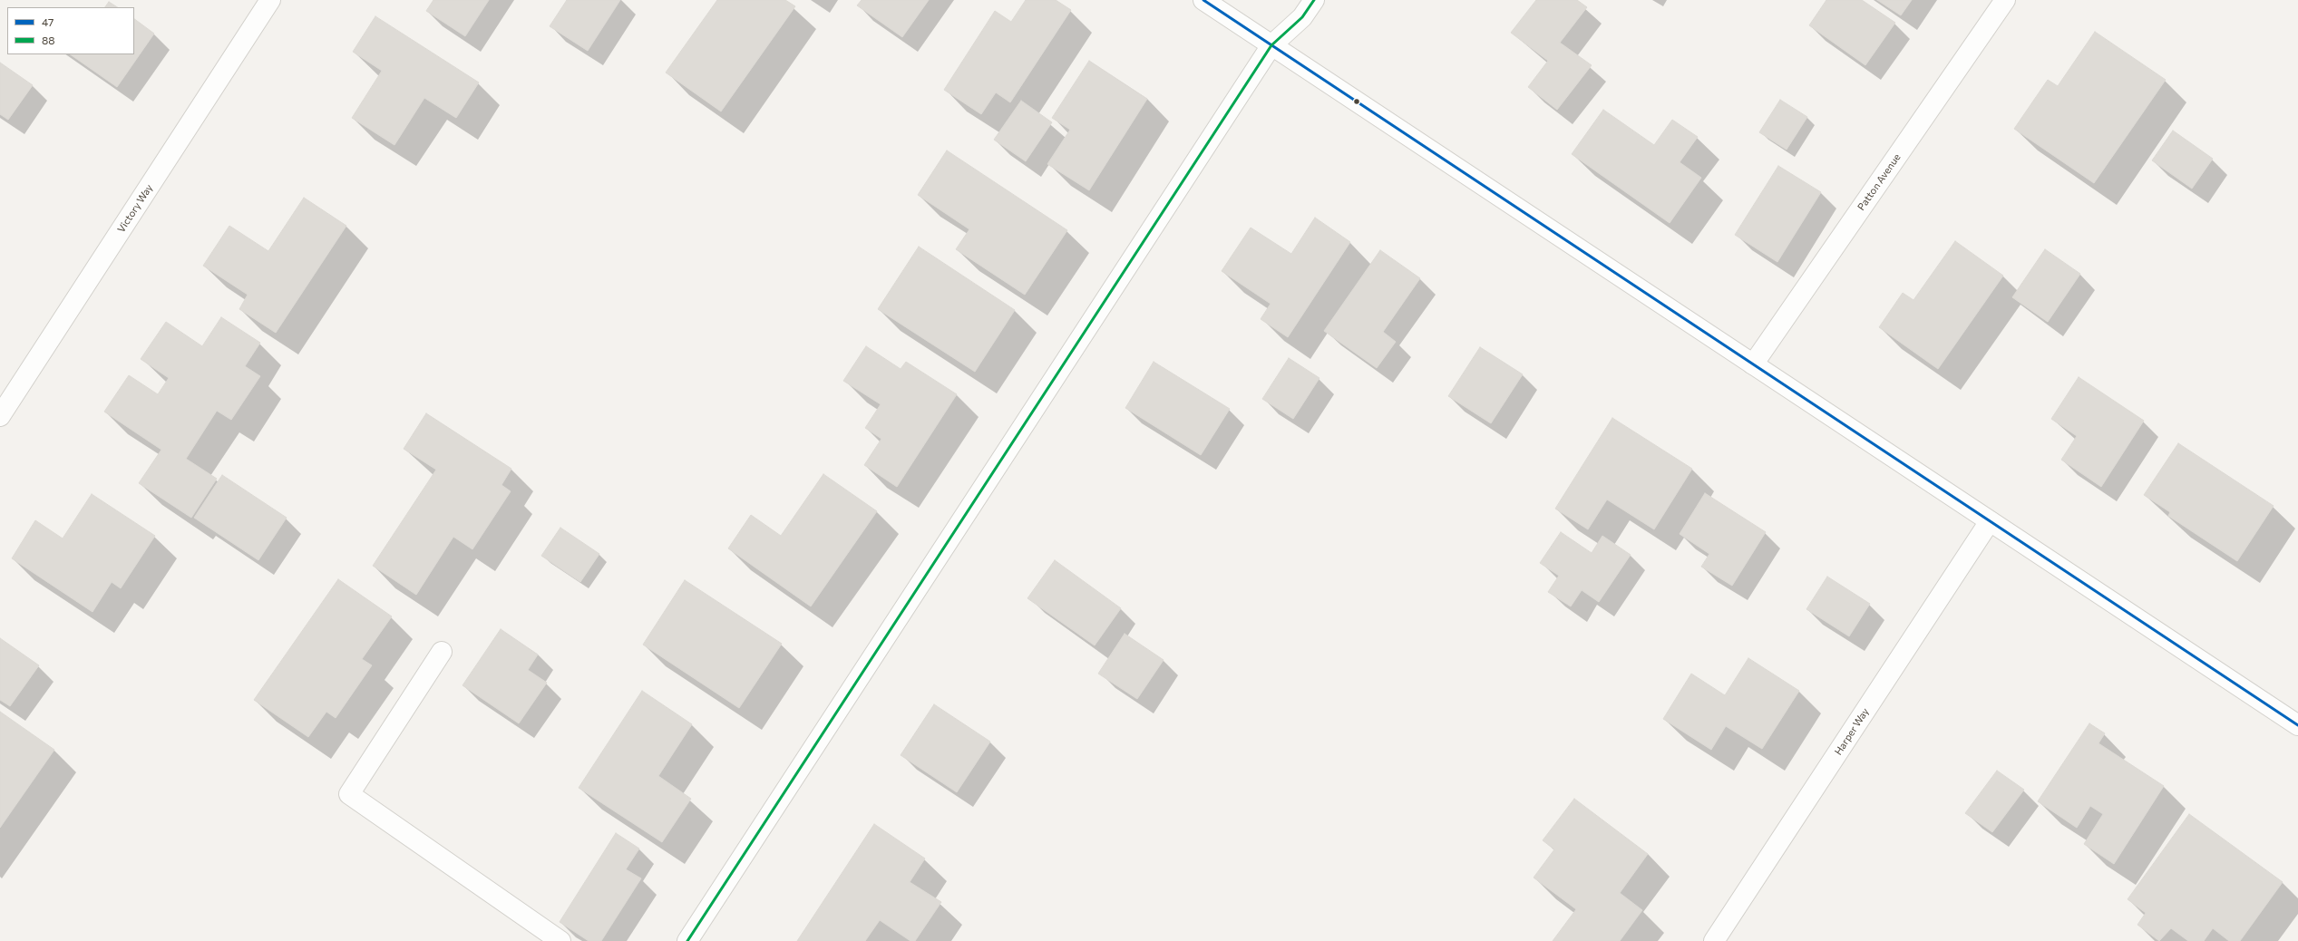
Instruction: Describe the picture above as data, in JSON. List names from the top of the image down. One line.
{"streets":{"street":["Patton Avenue","Victory Way","Harper Way"]},"lines":["transit line 47","transit line 88"],"legend":["47","88"]}
